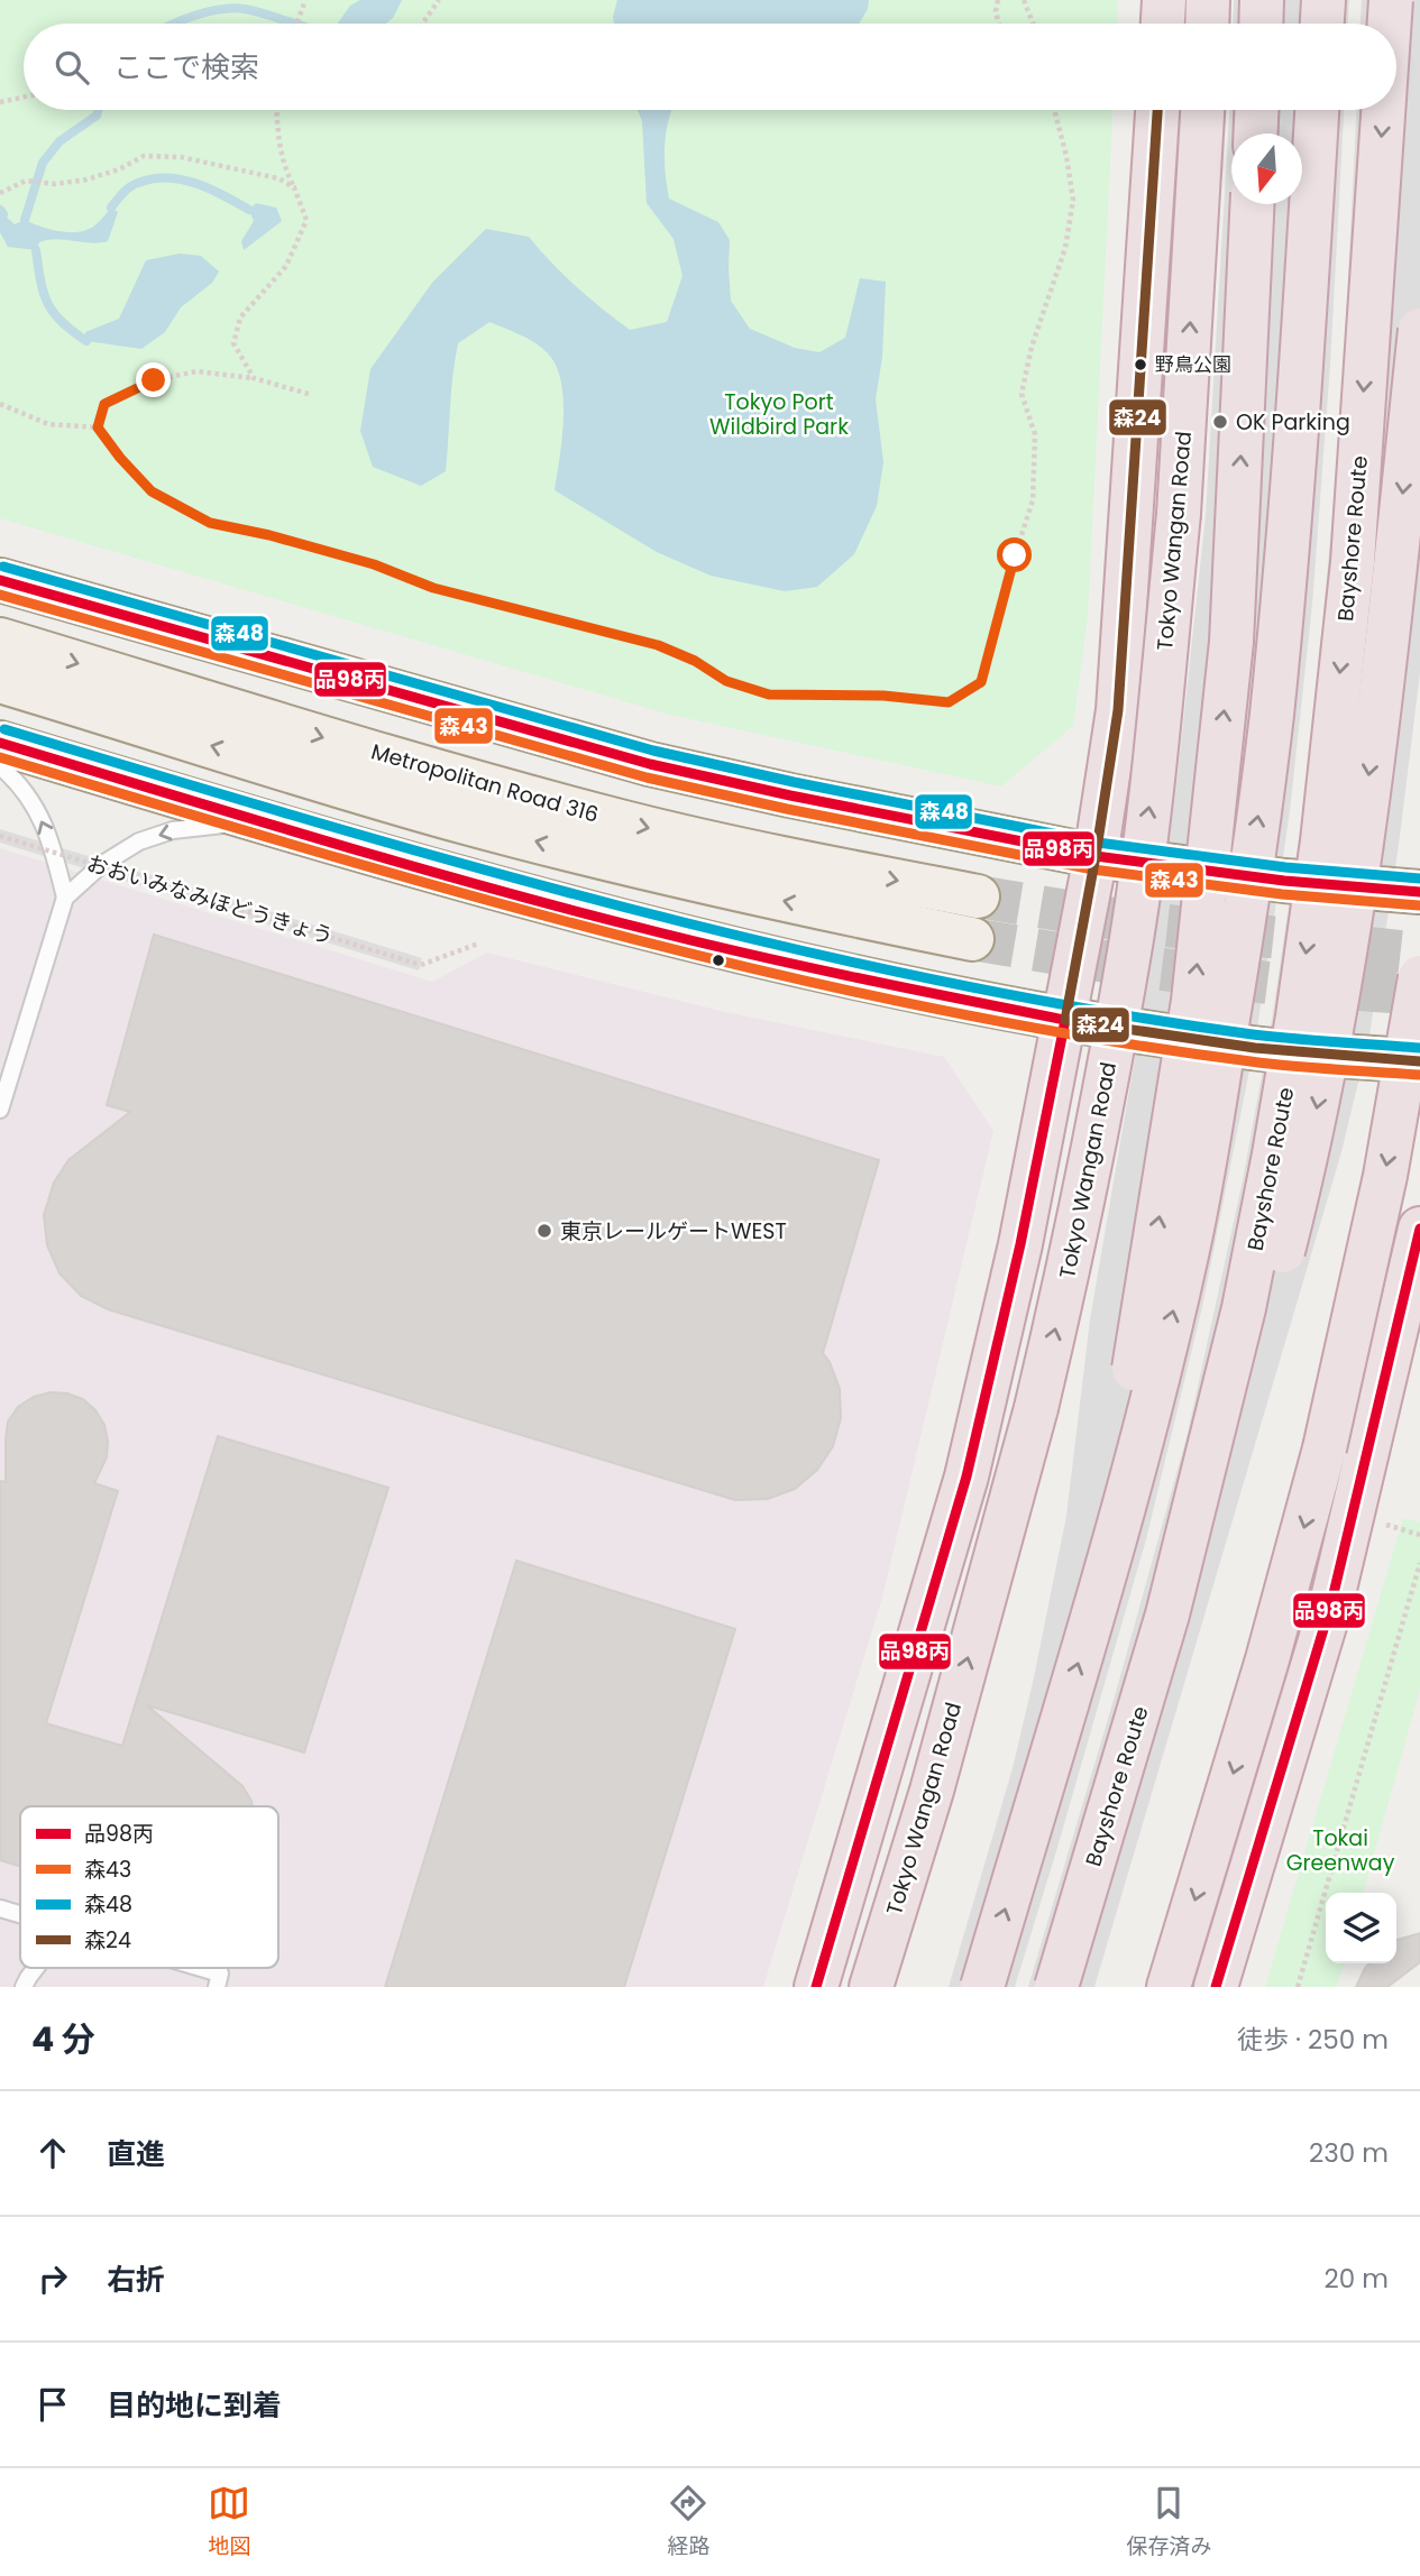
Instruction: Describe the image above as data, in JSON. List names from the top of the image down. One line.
{"streets":{"highway":["Bayshore Route","Tokyo Wangan Road"],"main road":["Metropolitan Road 316"],"path":["おおいみなみほどうきょう"]},"parks":["Tokyo Port Wildbird Park","Tokai Greenway"],"places":["野鳥公園","OK Parking","東京レールゲートWEST"],"lines":["transit line 森24","transit line 森48","transit line 品98丙","transit line 森43"],"legend":["品98丙","森43","森48","森24"],"north":"bottom","page":{"search":"ここで検索","heading":["4 分","徒歩 · 250 m"],"list":[["直進","230 m"],["右折","20 m"],"目的地に到着"],"nav":["地図","経路","保存済み"]}}
